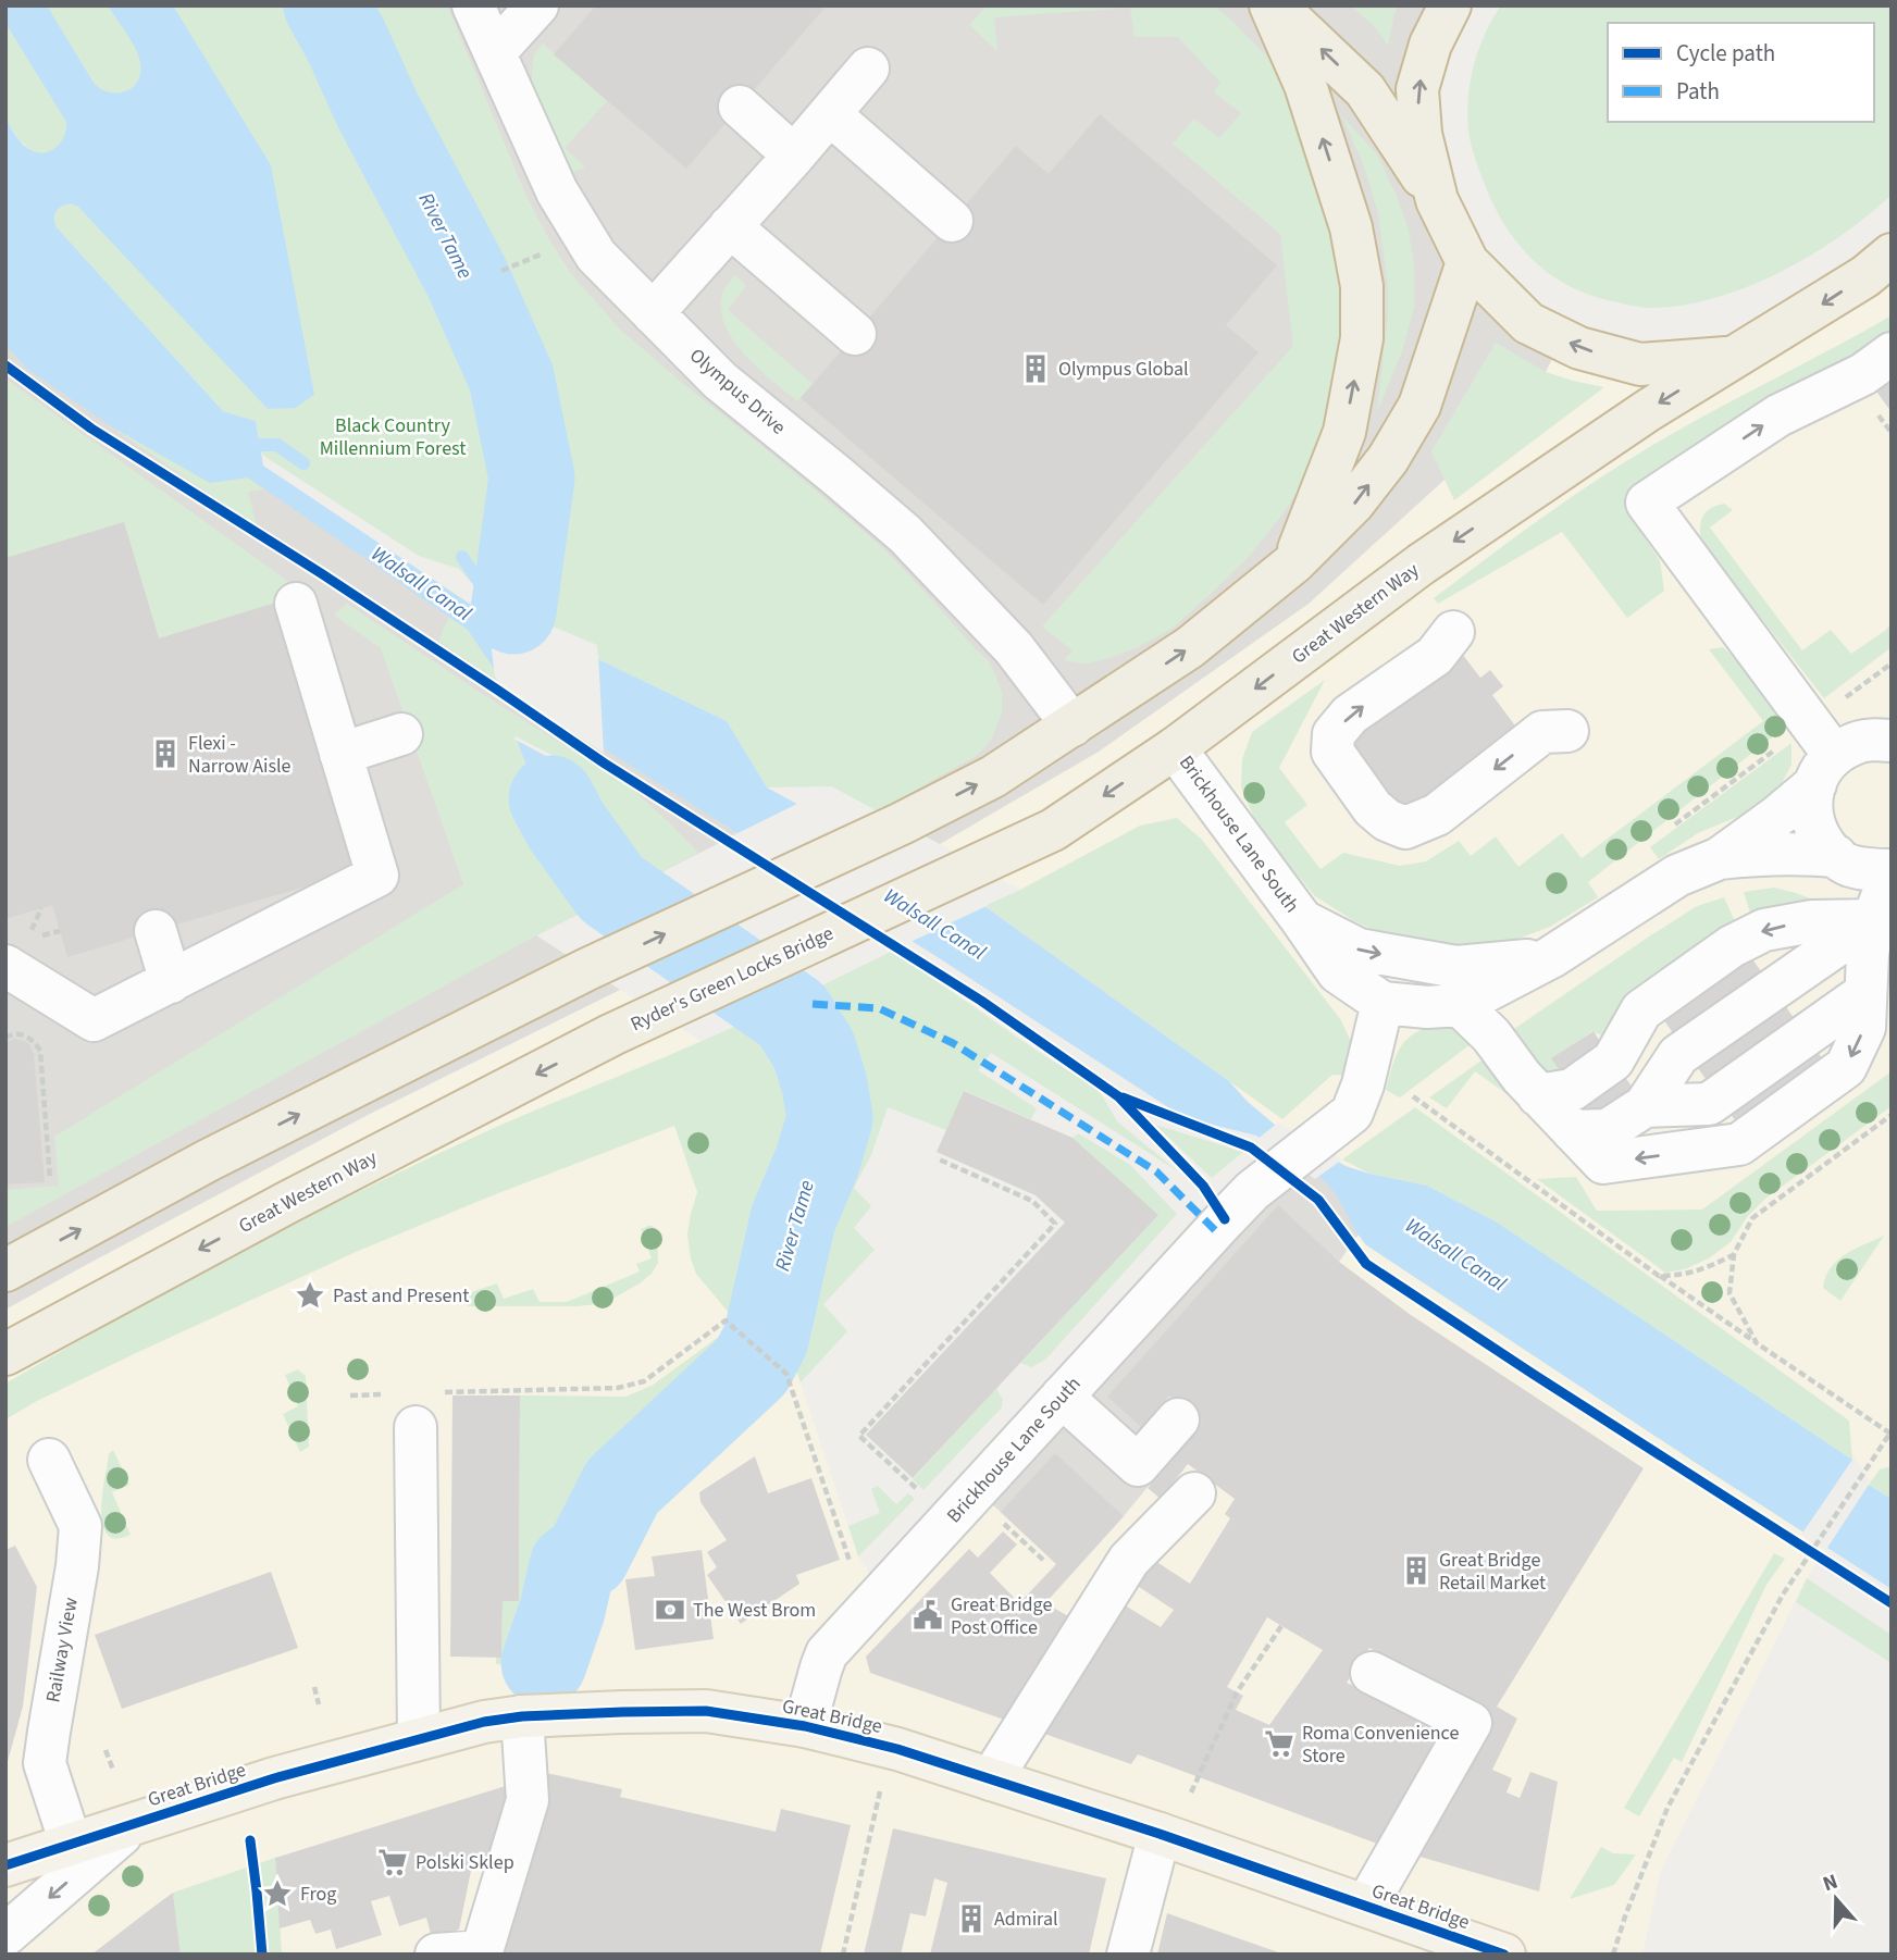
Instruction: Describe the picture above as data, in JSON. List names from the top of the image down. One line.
{"streets":{"highway":["Great Western Way","Ryder's Green Locks Bridge"],"main road":["Great Bridge"],"street":["Olympus Drive","Brickhouse Lane South","Railway View"]},"crossings":[["Great Western Way","Brickhouse Lane South"],["Great Western Way","Ryder's Green Locks Bridge"],["Brickhouse Lane South","Great Bridge"],["Railway View","Great Bridge"]],"water":["River Tame","Walsall Canal"],"parks":["Black Country Millennium Forest"],"places":{"building":["Olympus Global","Flexi - Narrow Aisle","Great Bridge Retail Market","Admiral"],"place":["Past and Present","Frog"],"bank":["The West Brom"],"public building":["Great Bridge Post Office"],"supermarket":["Roma Convenience Store","Polski Sklep"]},"legend":["Cycle path","Path"],"north":"top"}
